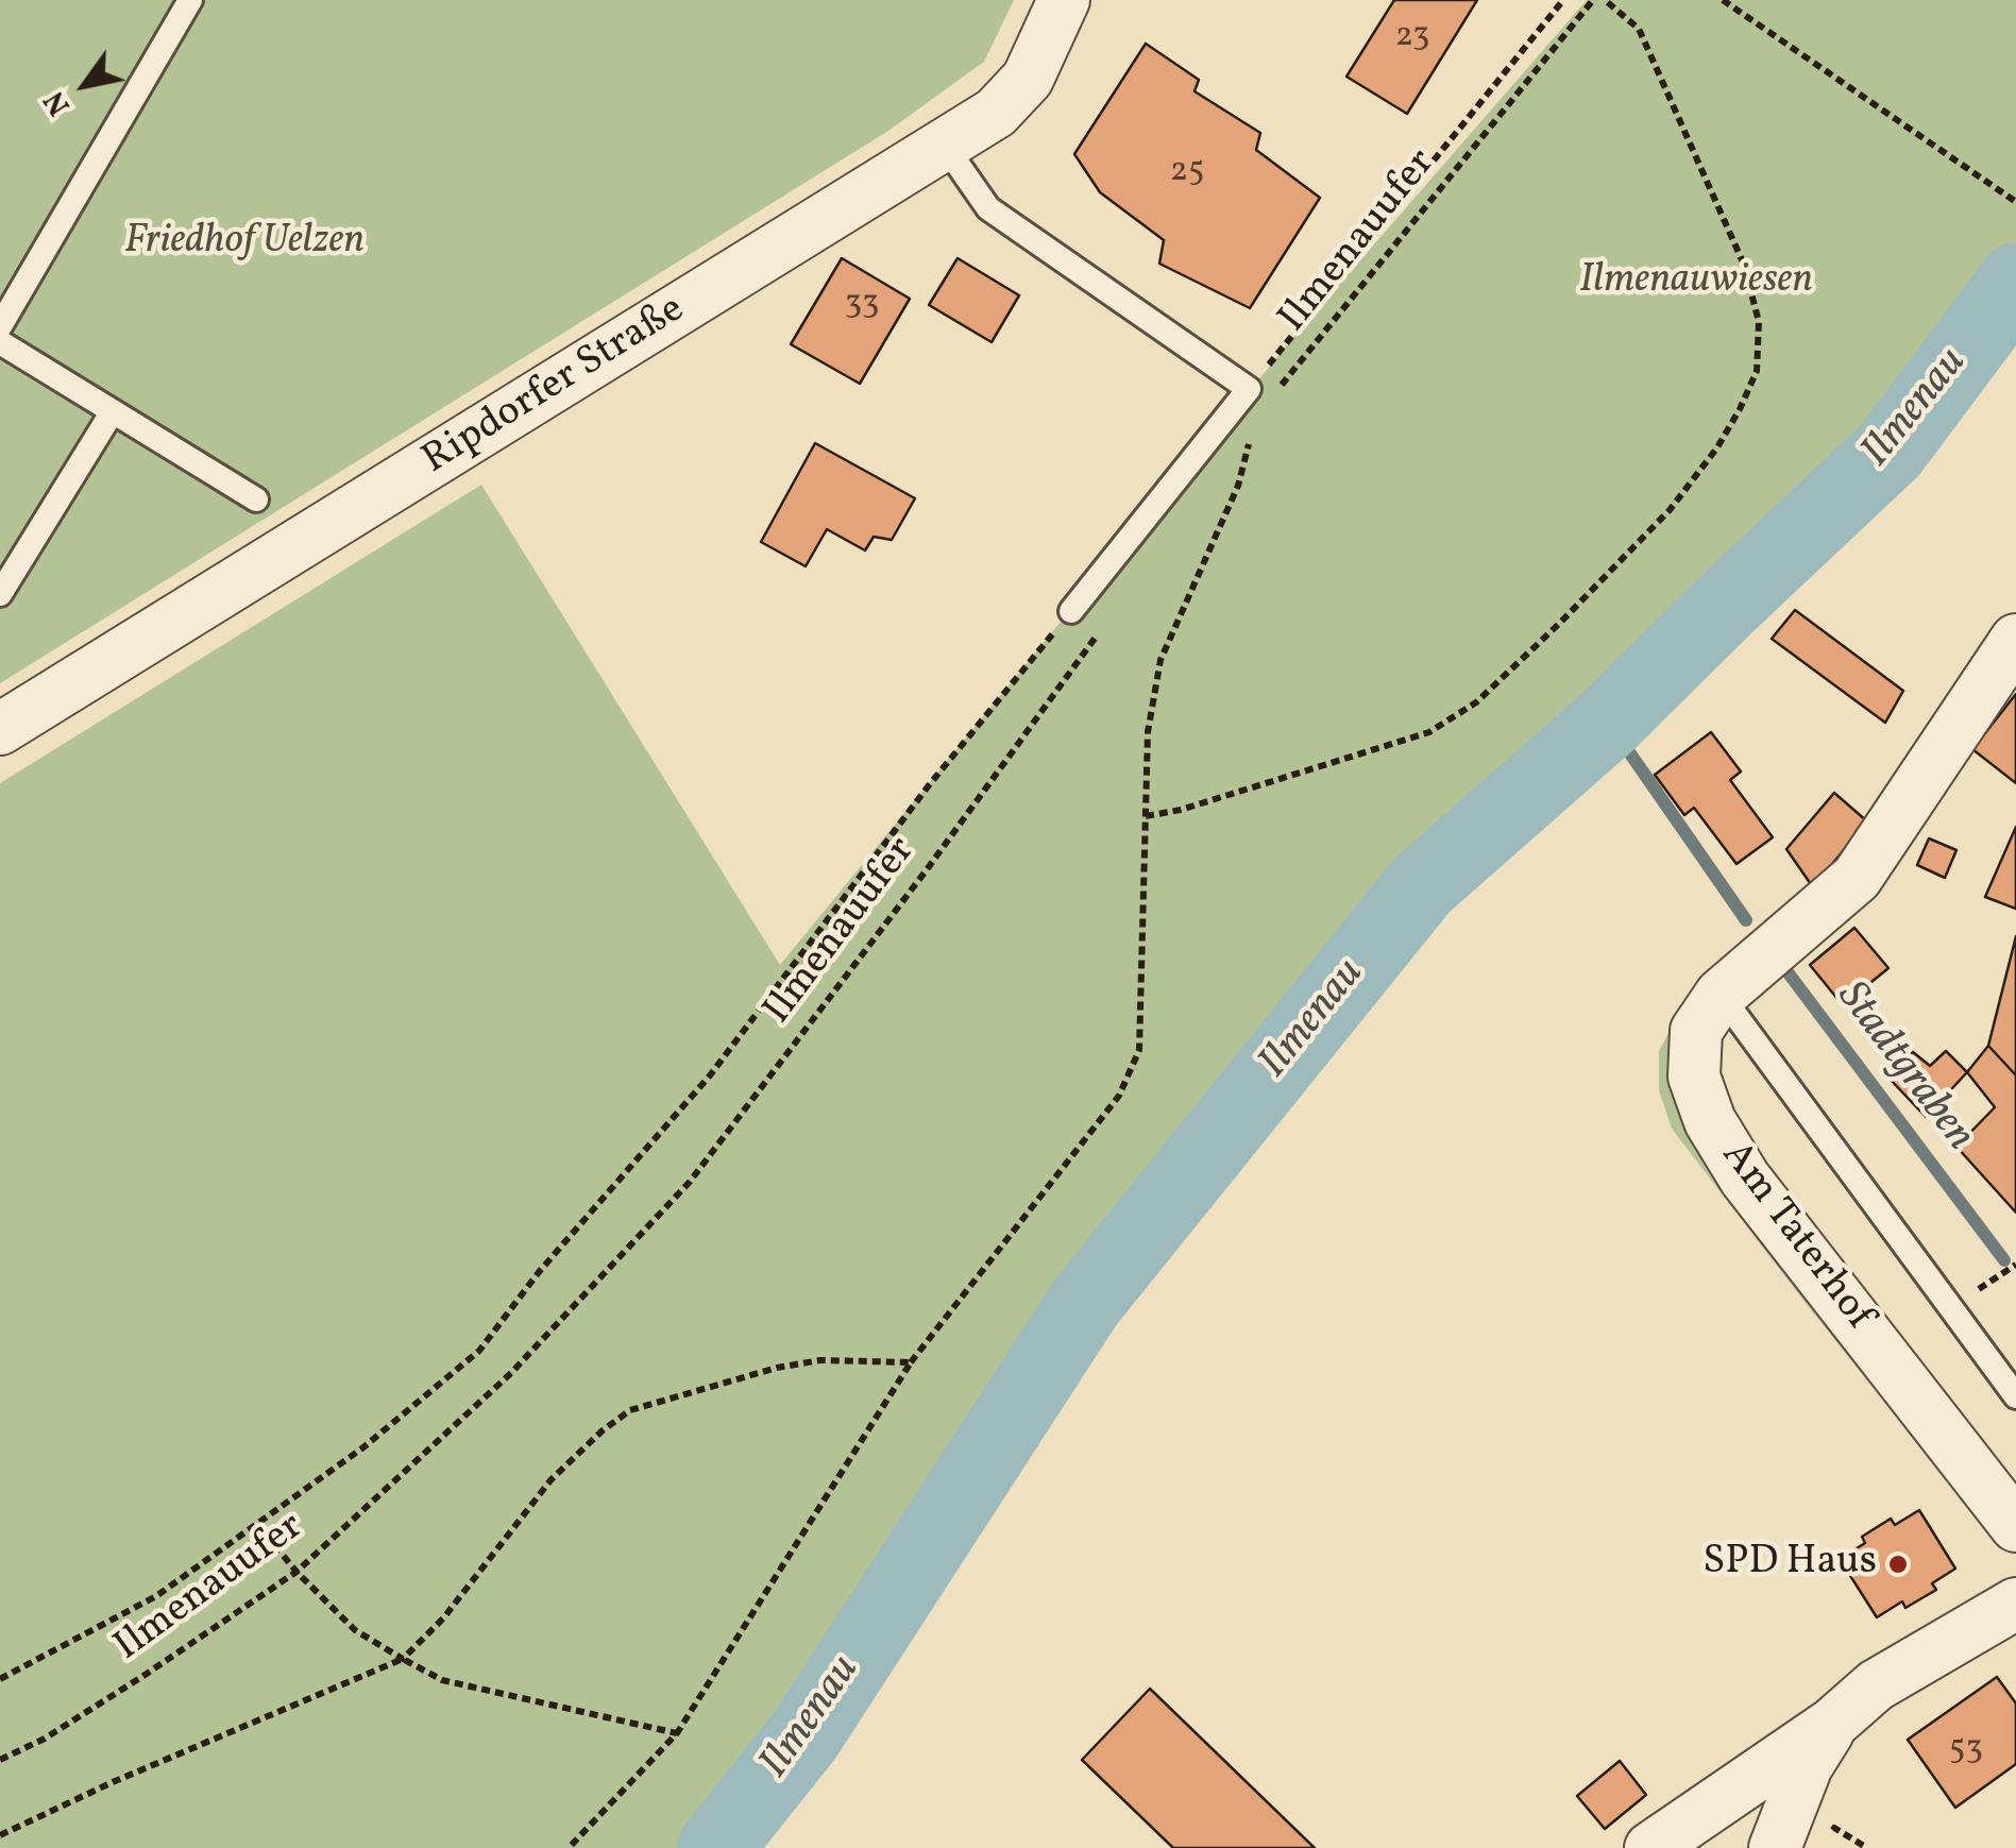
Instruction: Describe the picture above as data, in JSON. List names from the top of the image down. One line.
{"streets":{"street":["Ripdorfer Straße","Am Taterhof"],"path":["Ilmenauufer"]},"water":["Ilmenau","Stadtgraben"],"parks":["Friedhof Uelzen","Ilmenauwiesen"],"places":["SPD Haus"],"house_numbers":["23","25","33","53"],"north":"bottom left"}
